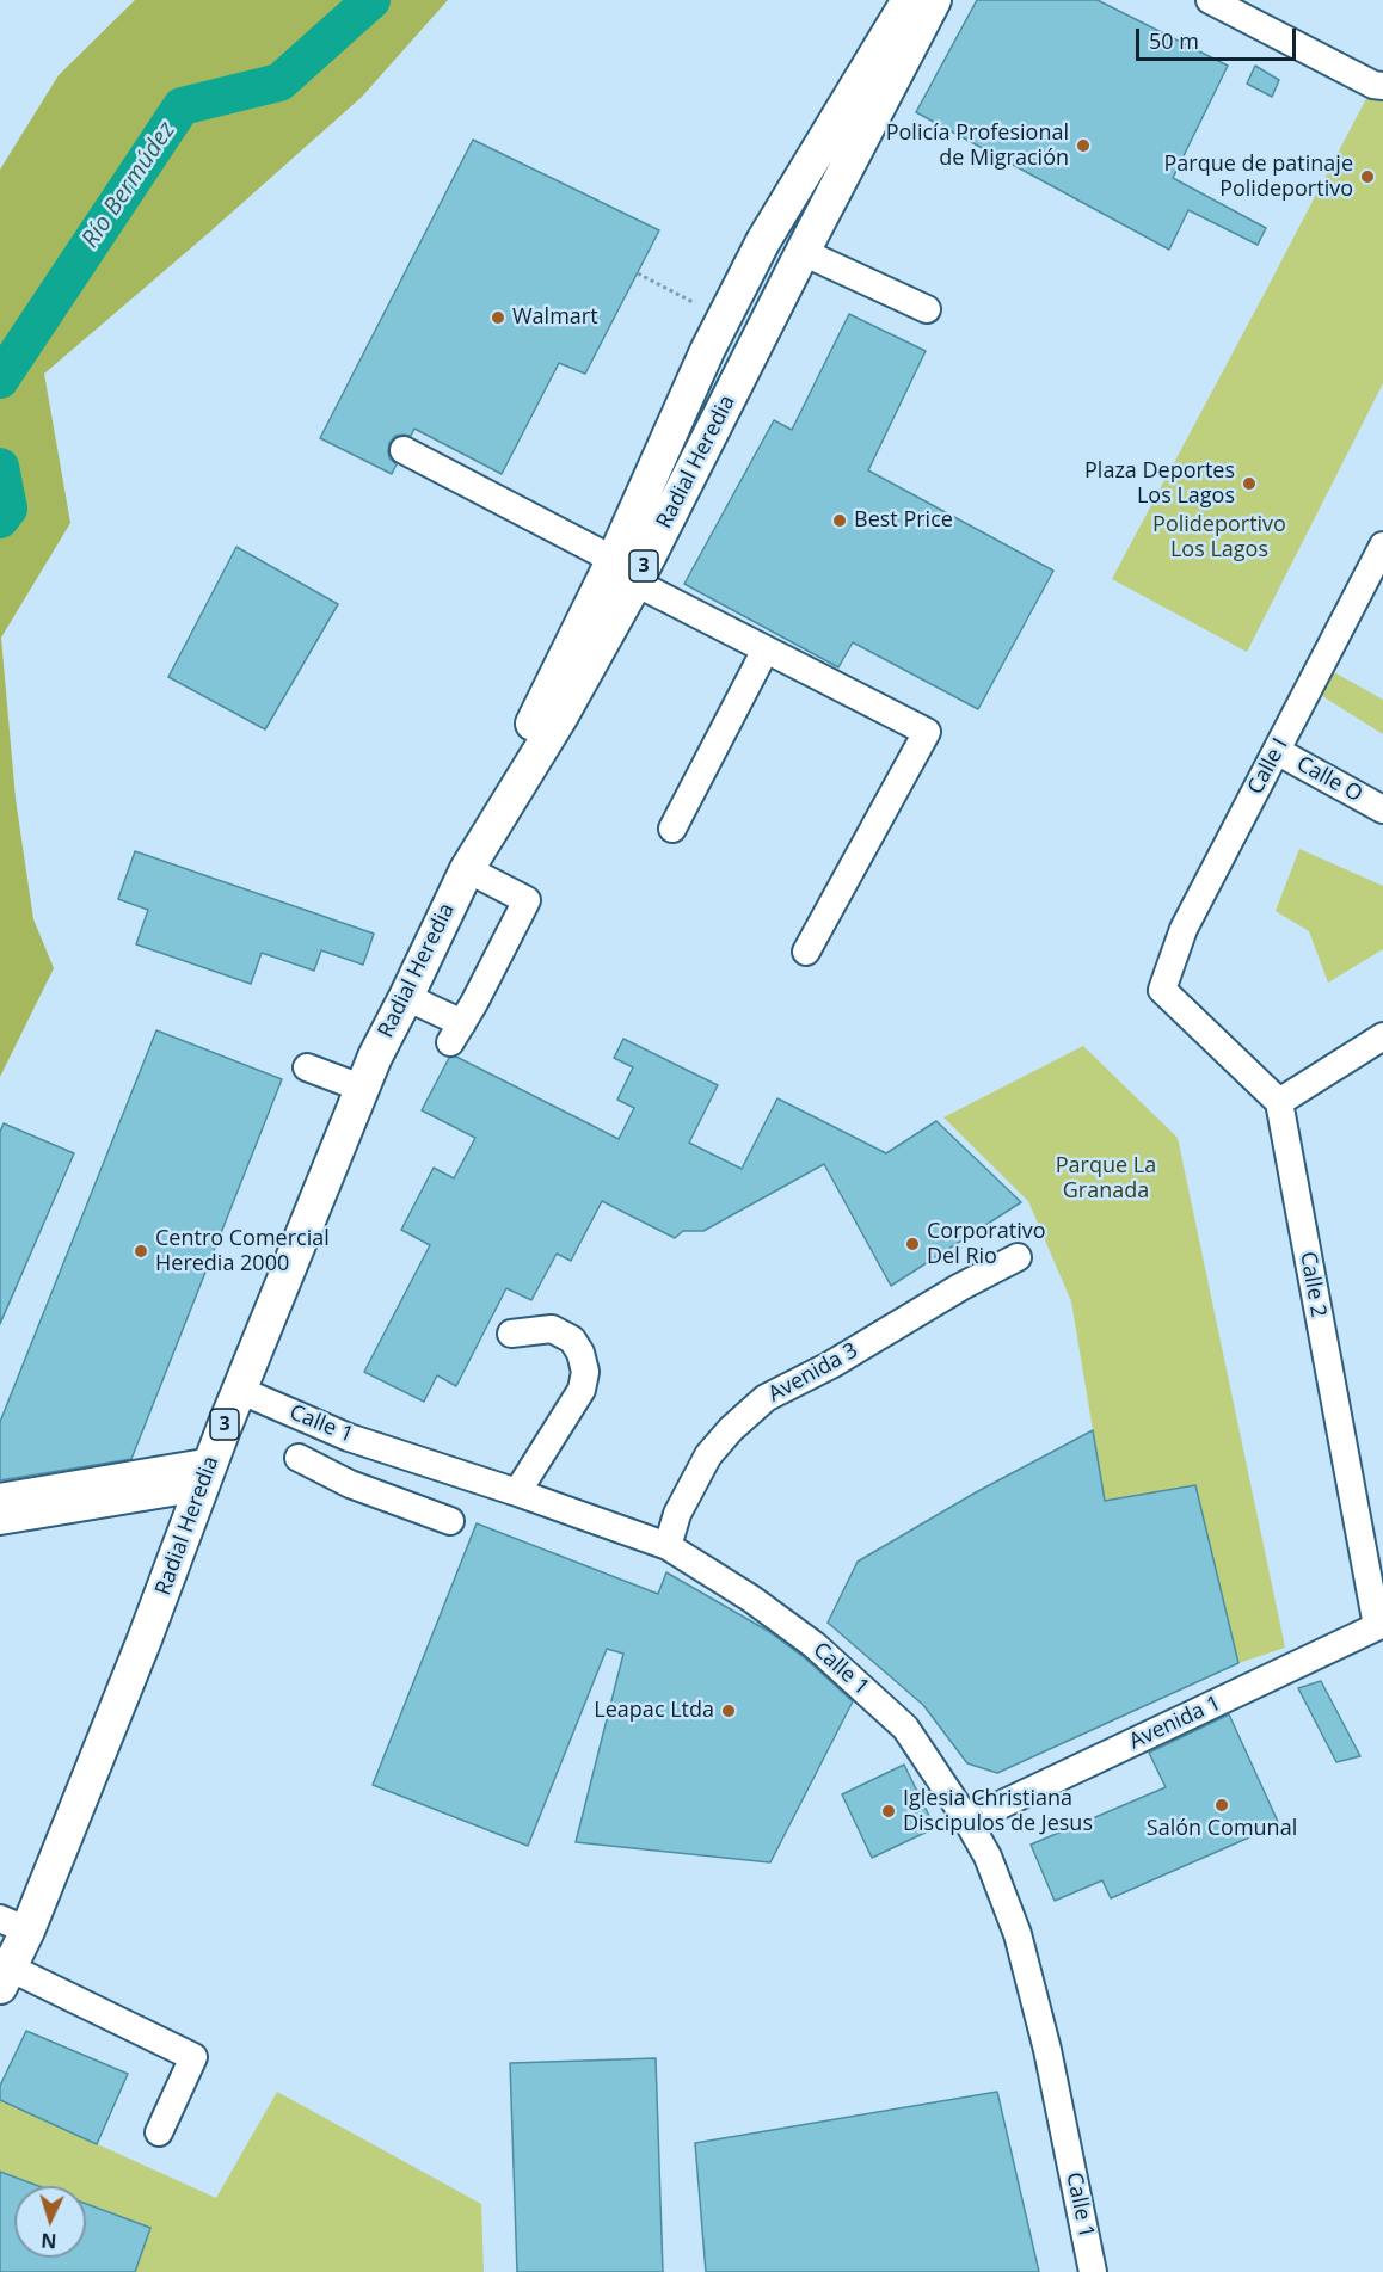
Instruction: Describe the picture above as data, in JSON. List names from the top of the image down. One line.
{"streets":{"main road":["Radial Heredia","3"],"street":["Calle I","Calle O","Calle 2","Avenida 3","Calle 1","Avenida 1"]},"crossings":[["Radial Heredia","Calle 1"],["Calle I","Calle O"],["Calle I","Calle 2"],["Calle 2","Avenida 1"],["Avenida 3","Calle 1"],["Calle 1","Avenida 1"]],"water":["Río Bermúdez"],"parks":["Polideportivo Los Lagos","Parque La Granada"],"places":["Policía Profesional de Migración","Parque de patinaje Polideportivo","Walmart","Plaza Deportes Los Lagos","Best Price","Corporativo Del Rio","Centro Comercial Heredia 2000","Leapac Ltda","Salón Comunal","Iglesia Christiana Discipulos de Jesus"],"scale_bar":"50 m","north":"bottom"}
